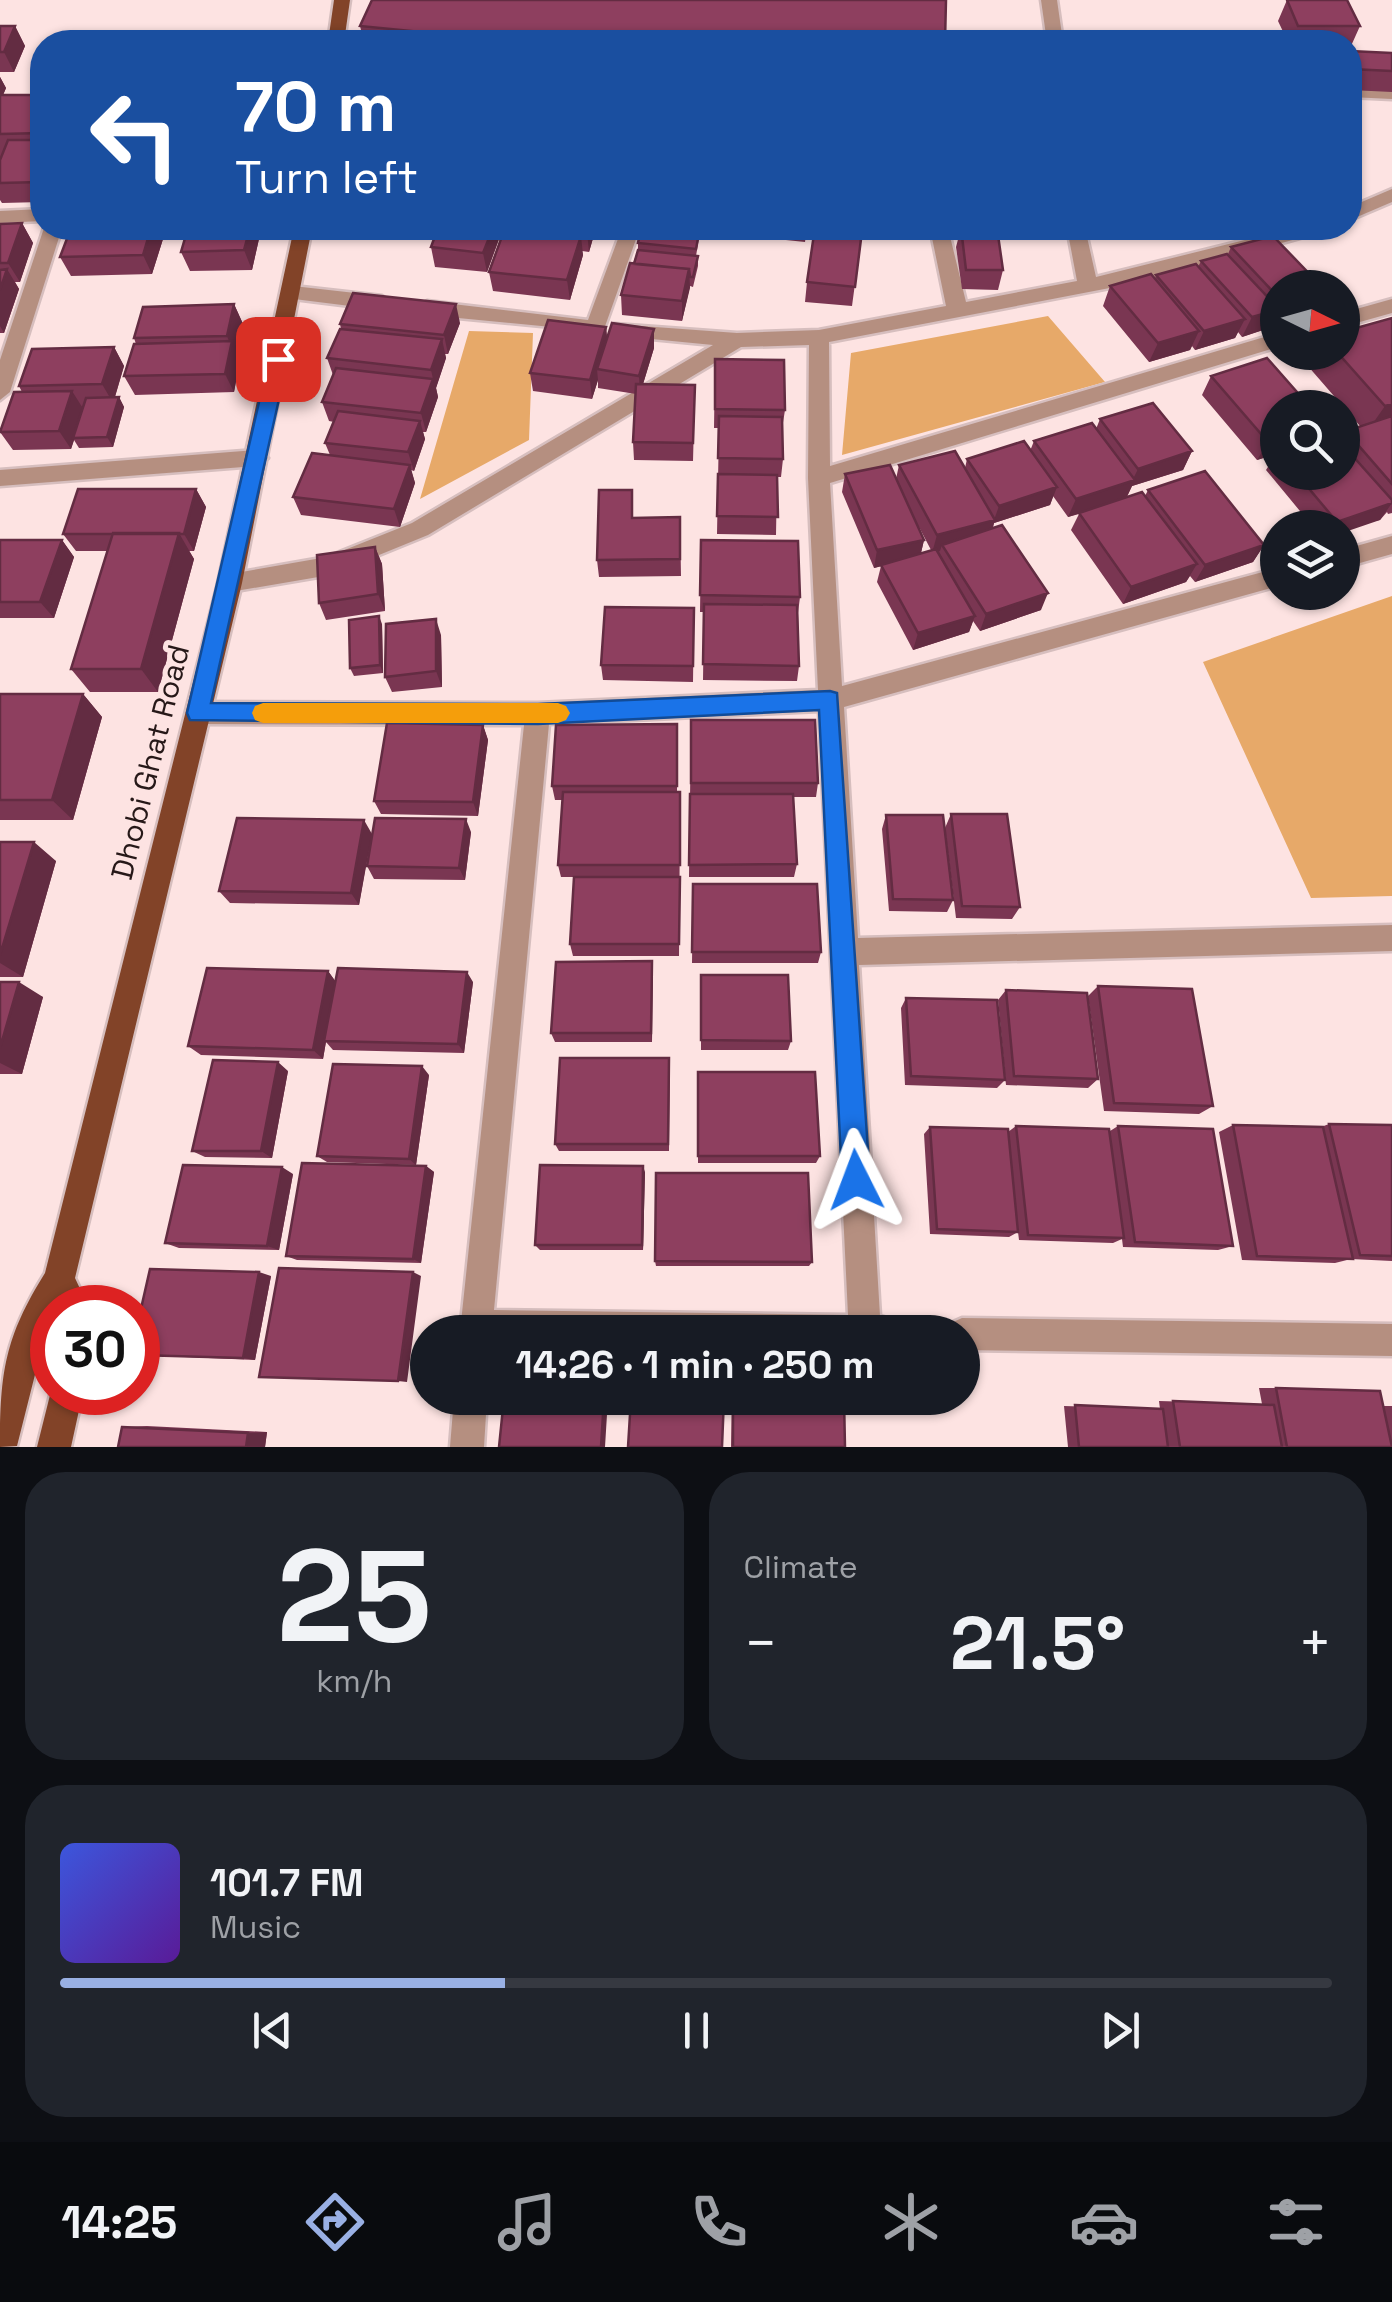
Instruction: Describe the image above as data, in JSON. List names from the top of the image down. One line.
{"streets":{"main road":["Dhobi Ghat Road"]},"north":"right","page":{"turn":["70 m","Turn left"],"limit":"30","trip":"14:26 · 1 min · 250 m","tile":[["25","km/h"],"Climate"],"heat":["−","21.5°","+"],"song":["101.7 FM","Music"],"tabs":"14:25"}}
